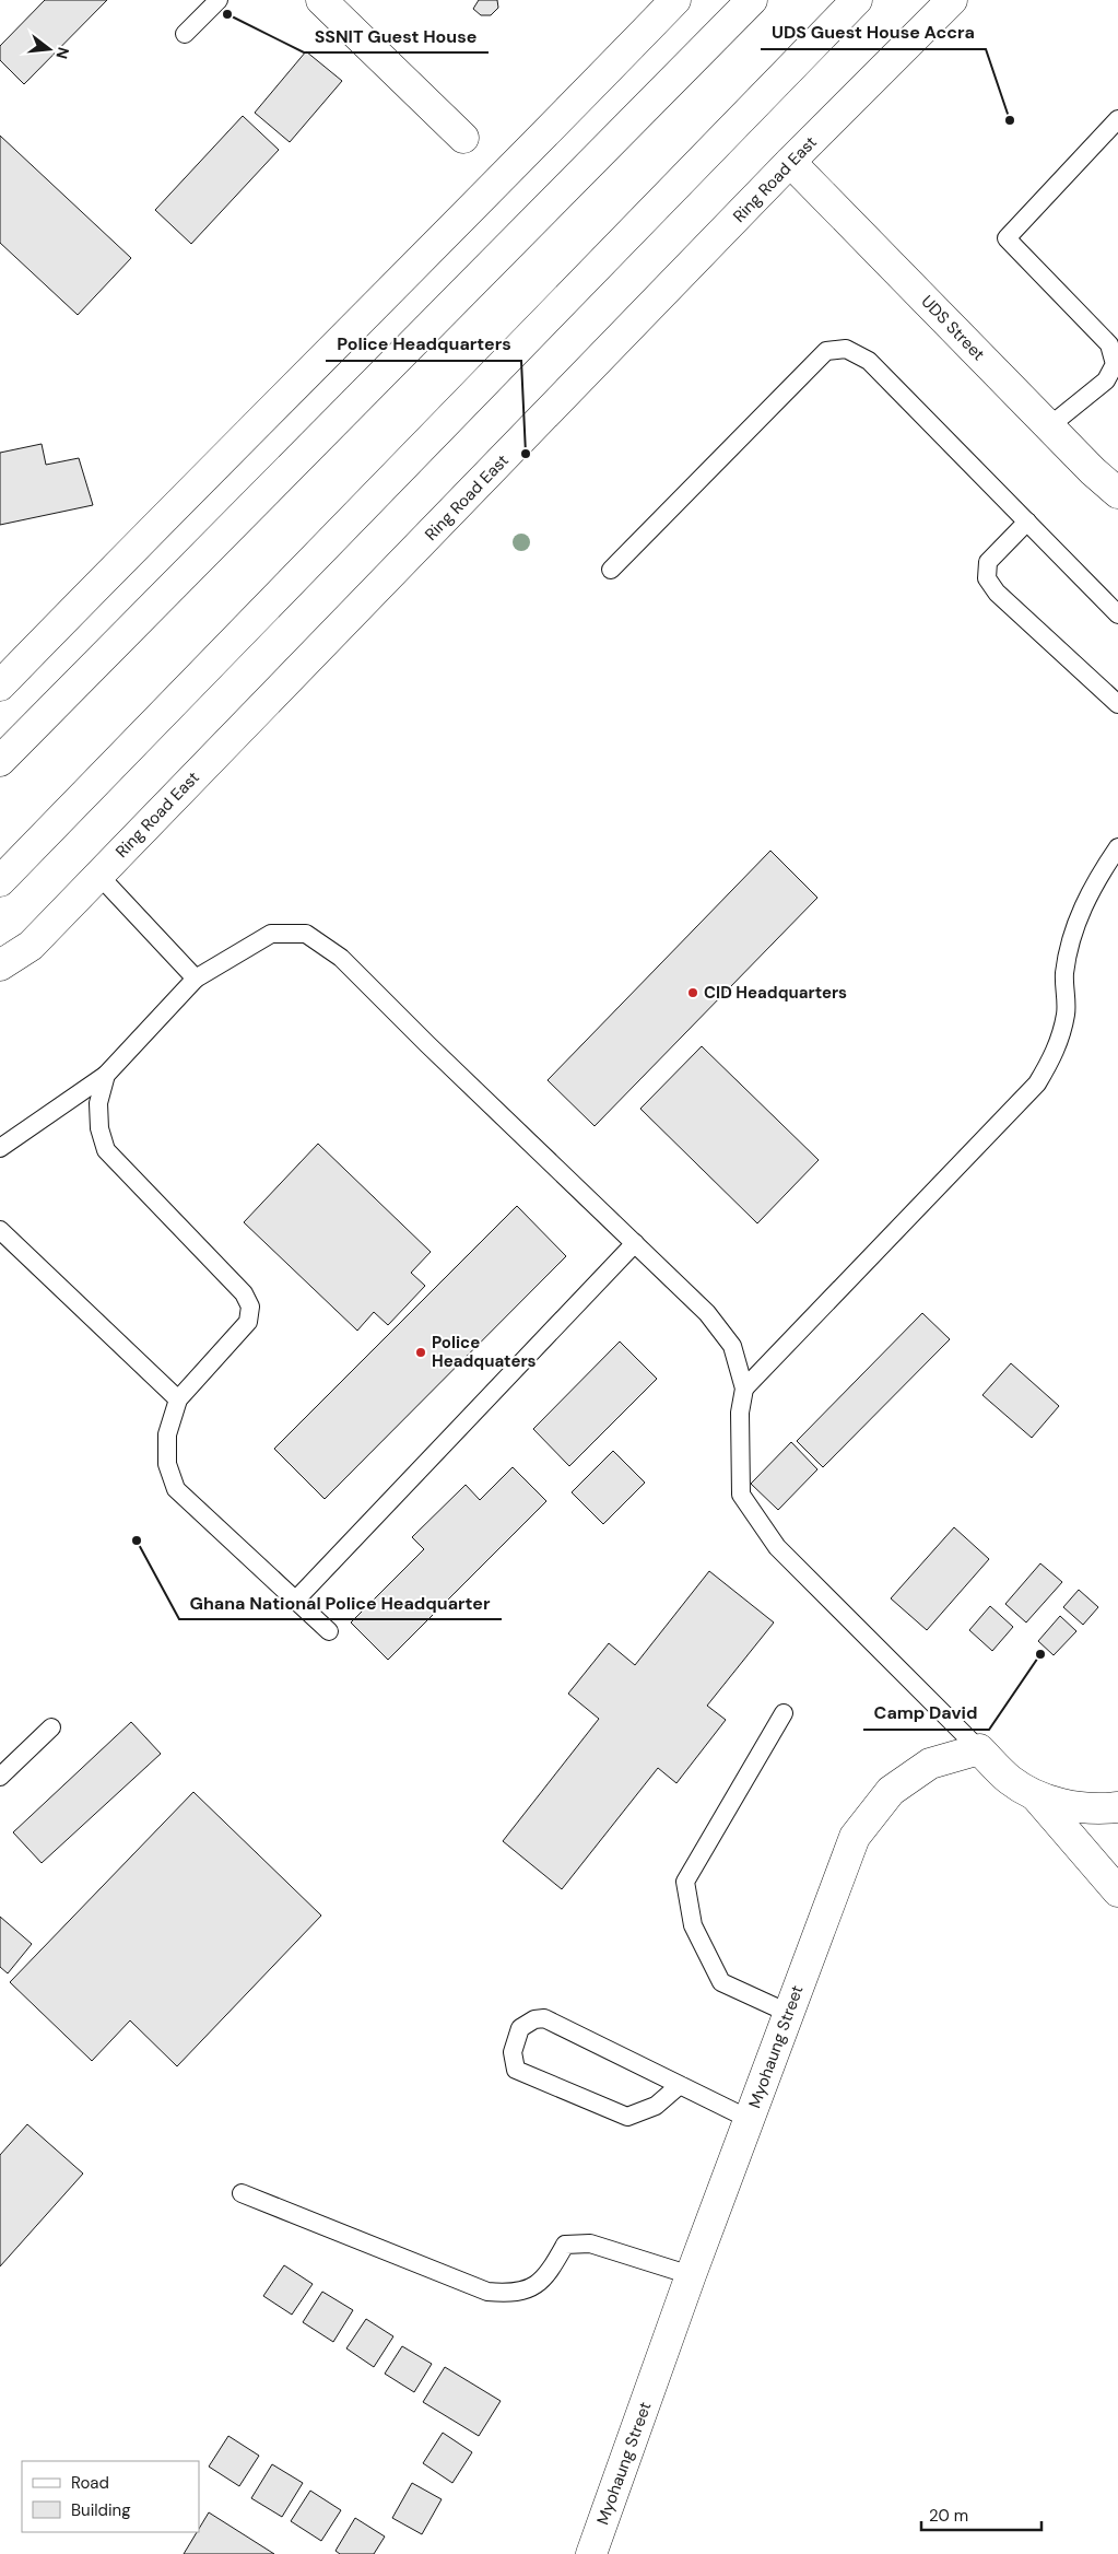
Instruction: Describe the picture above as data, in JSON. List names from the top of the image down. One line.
{"streets":{"main road":["Ring Road East","UDS Street","Myohaung Street"]},"crossings":[["Ring Road East","UDS Street"]],"places":["SSNIT Guest House","UDS Guest House Accra","Police Headquarters","CID Headquarters","Police Headquaters","Ghana National Police Headquarter","Camp David"],"legend":["Road","Building"],"scale_bar":"20 m","north":"right"}
